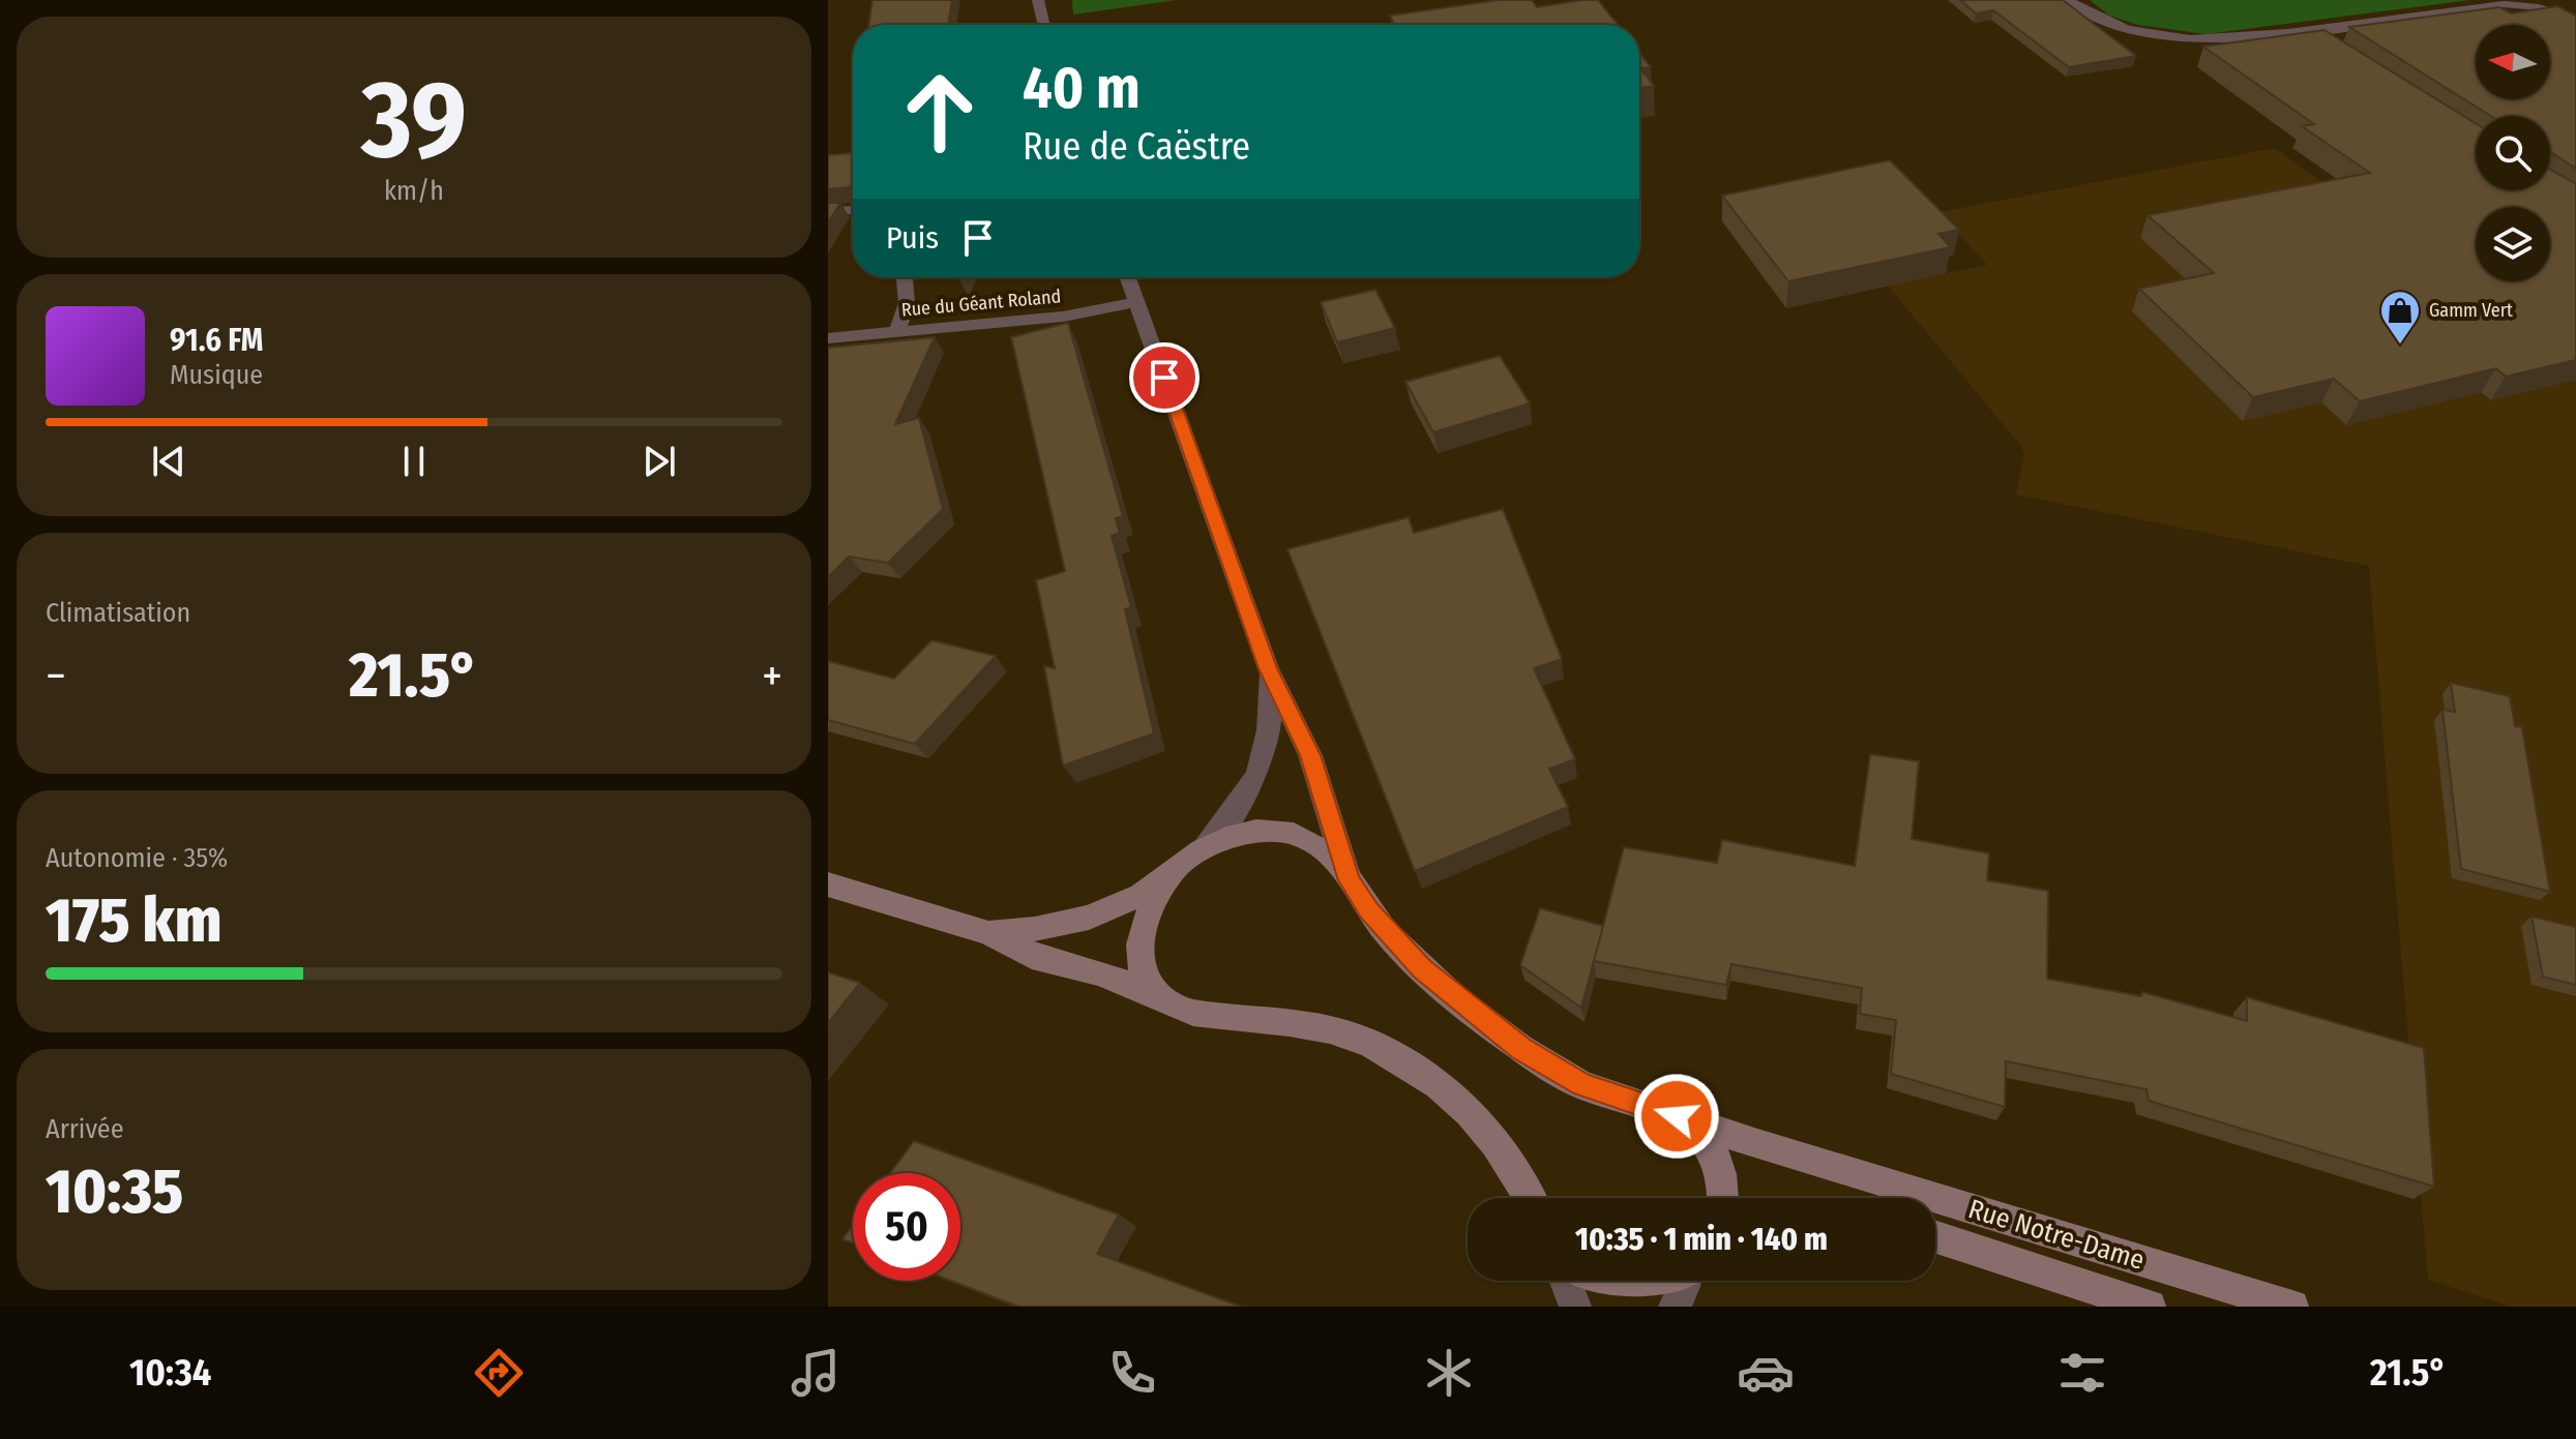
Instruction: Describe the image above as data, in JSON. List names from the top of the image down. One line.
{"streets":{"main road":["Rue Notre-Dame"],"street":["Rue du Géant Roland"]},"places":{"shop":["Gamm Vert"]},"north":"left","page":{"tile":[["39","km/h"],"Climatisation",["Autonomie · 35%","175 km"],["Arrivée","10:35"]],"turn":["40 m","Rue de Caëstre"],"then":"Puis","song":["91.6 FM","Musique"],"heat":["−","21.5°","+"],"limit":"50","trip":"10:35 · 1 min · 140 m","tabs":["10:34","21.5°"]}}
